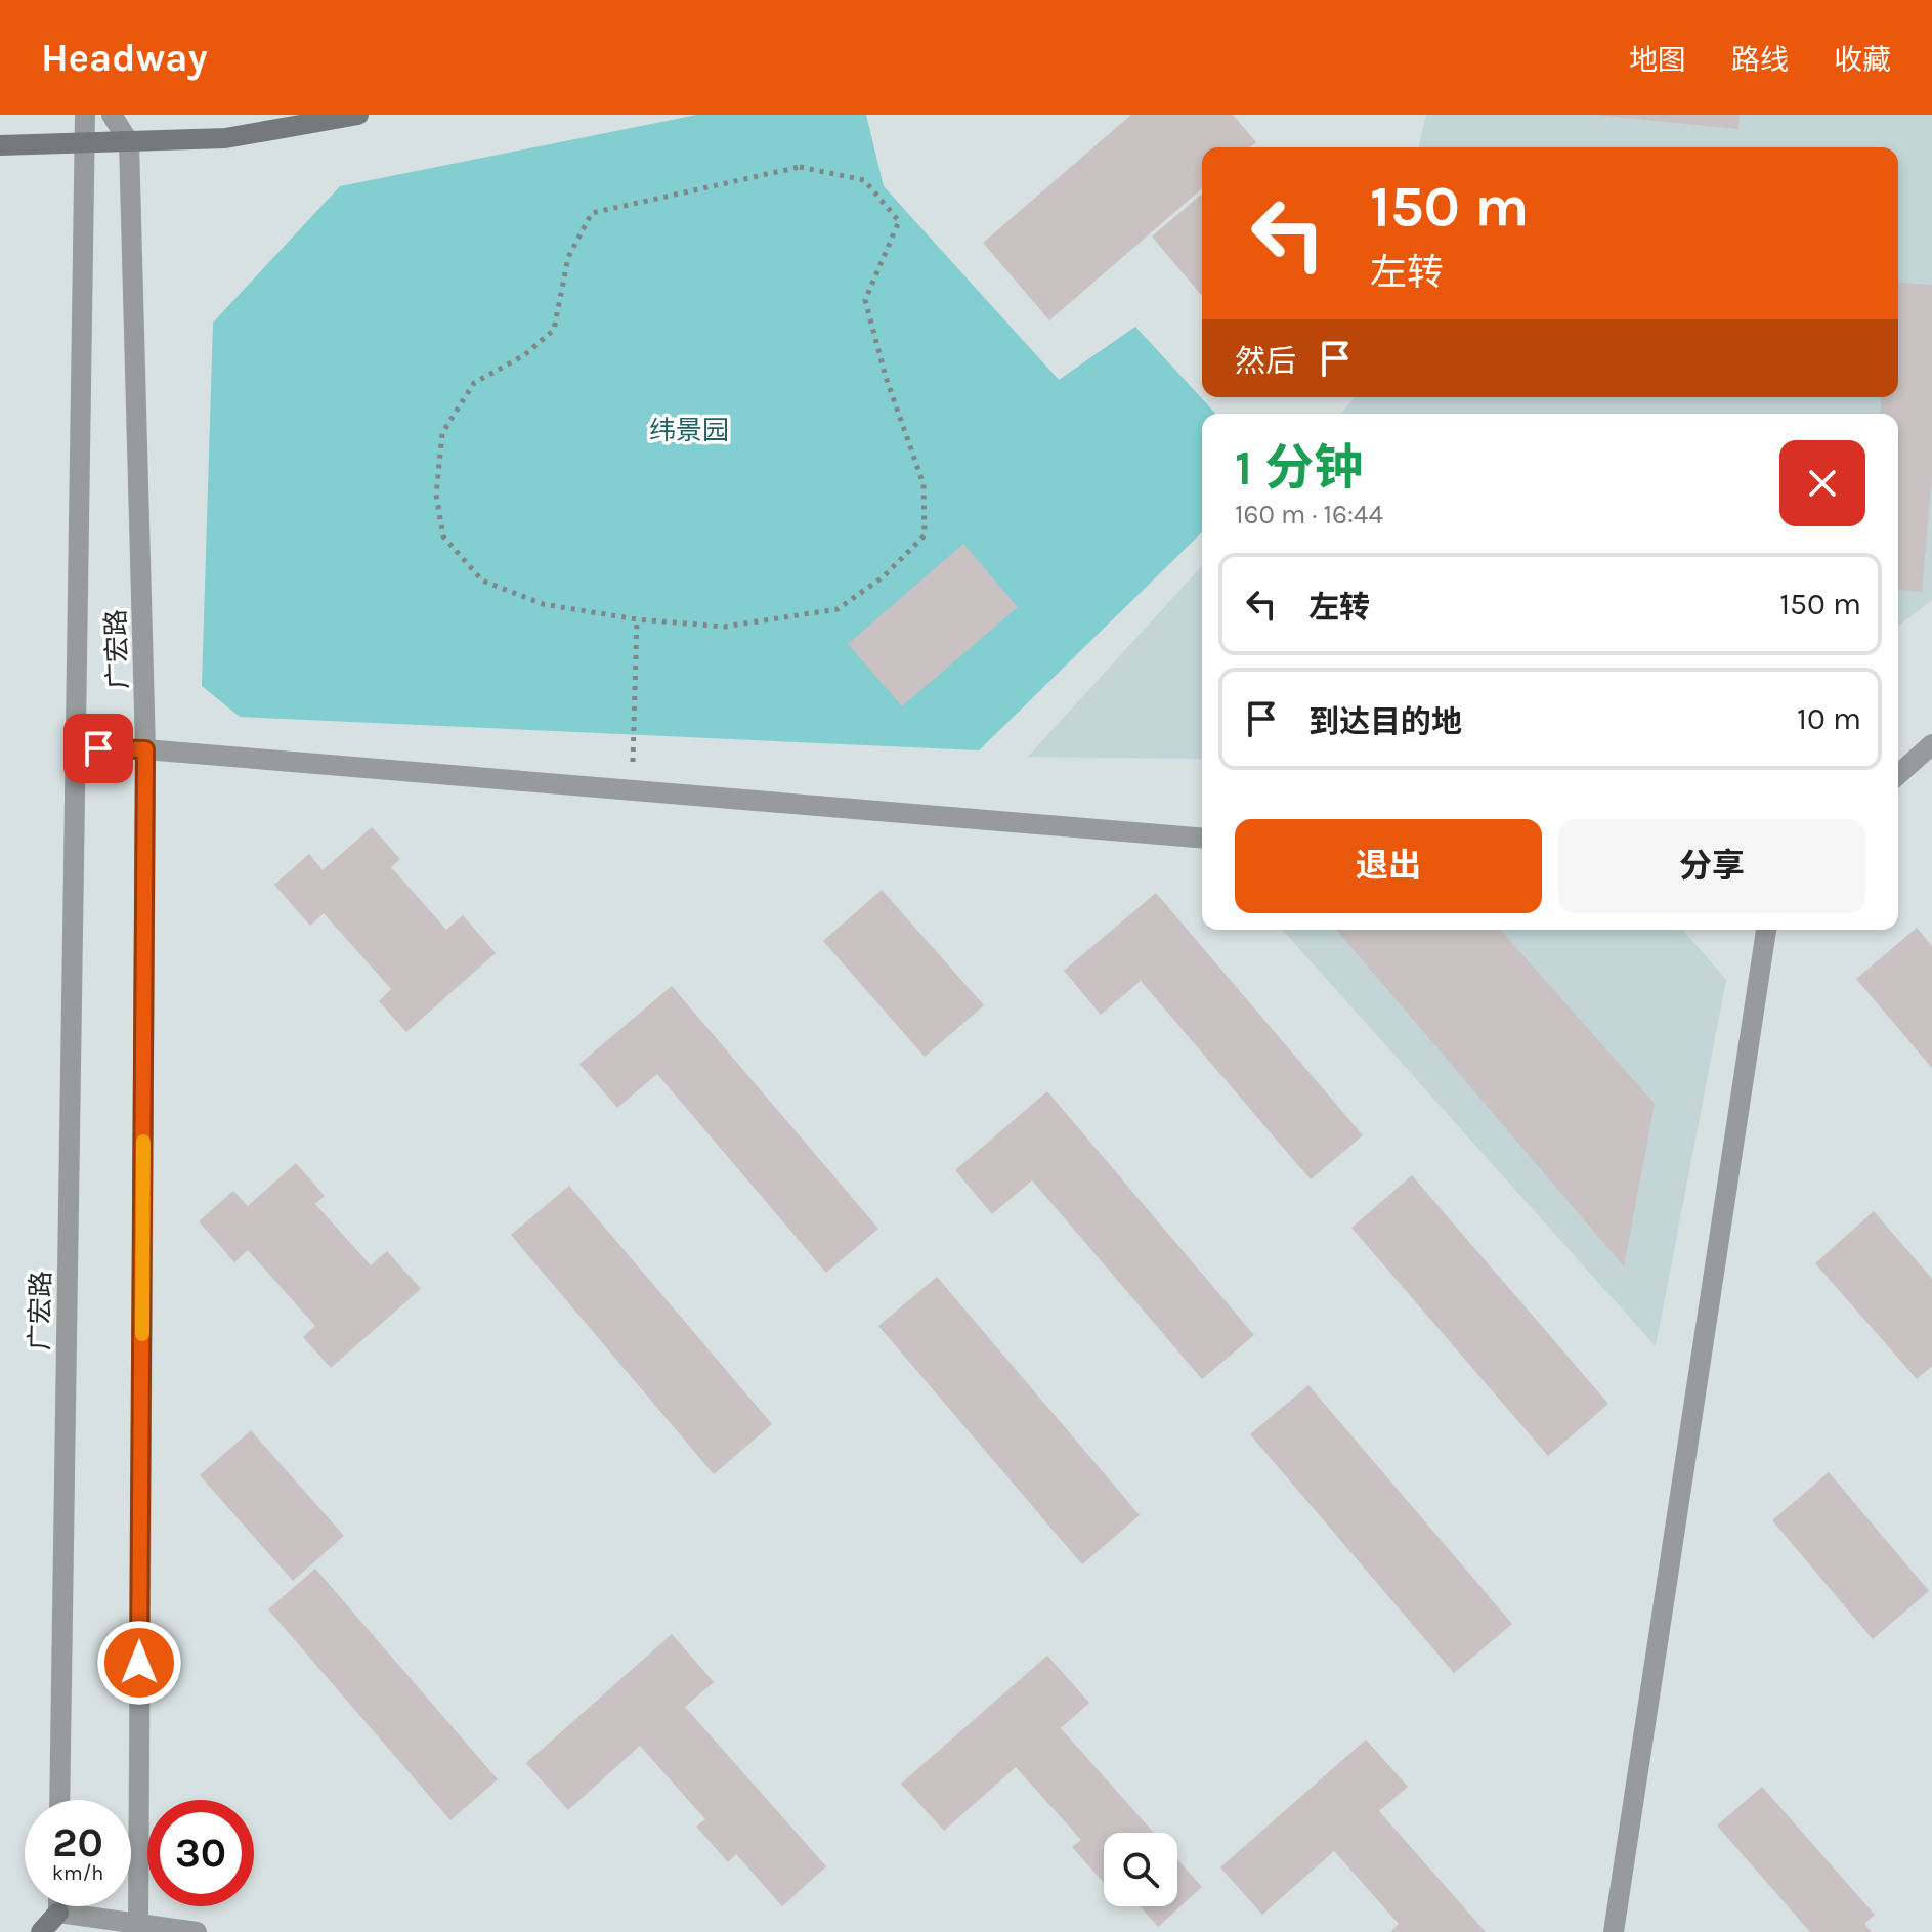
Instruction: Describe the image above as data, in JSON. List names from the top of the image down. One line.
{"streets":{"street":["广宏路"]},"parks":["纬景园"],"page":{"header":"Headway","nav":["地图","路线","收藏"],"turn":["150 m","左转"],"then":"然后","heading":["1 分钟","160 m · 16:44"],"list":[{"name":"左转","value":"150 m"},{"name":"到达目的地","value":"10 m"}],"buttons":["退出","分享"],"speed":"20 km/h","limit":"30"}}
